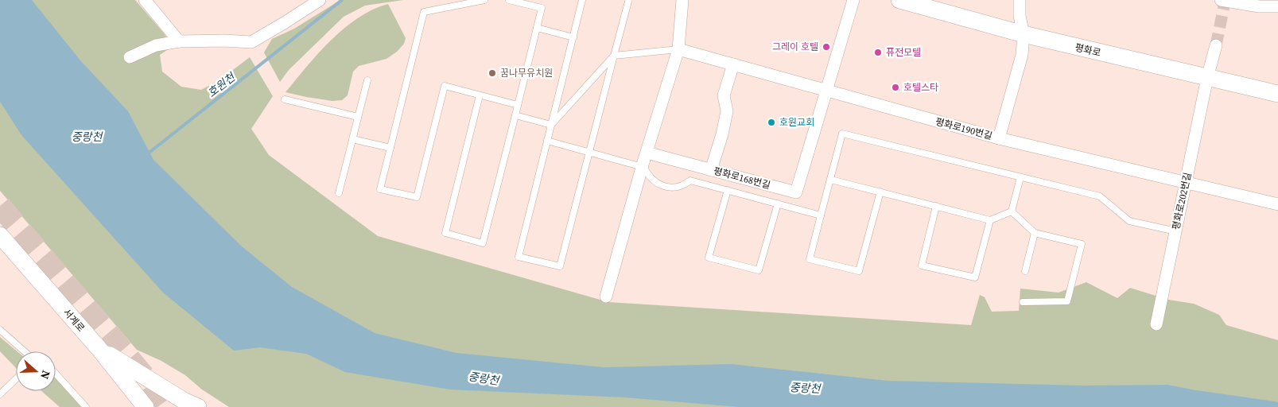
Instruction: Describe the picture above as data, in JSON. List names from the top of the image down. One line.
{"streets":{"main road":["평화로","서계로"],"street":["평화로190번길","평화로168번길","평화로202번길"]},"crossings":[["평화로","평화로190번길"],["평화로","평화로202번길"],["평화로190번길","평화로168번길"]],"water":["호원천","중랑천"],"places":["그레이 호텔","퓨전모텔","꿈나무유치원","호텔스타","호원교회"],"north":"right"}
